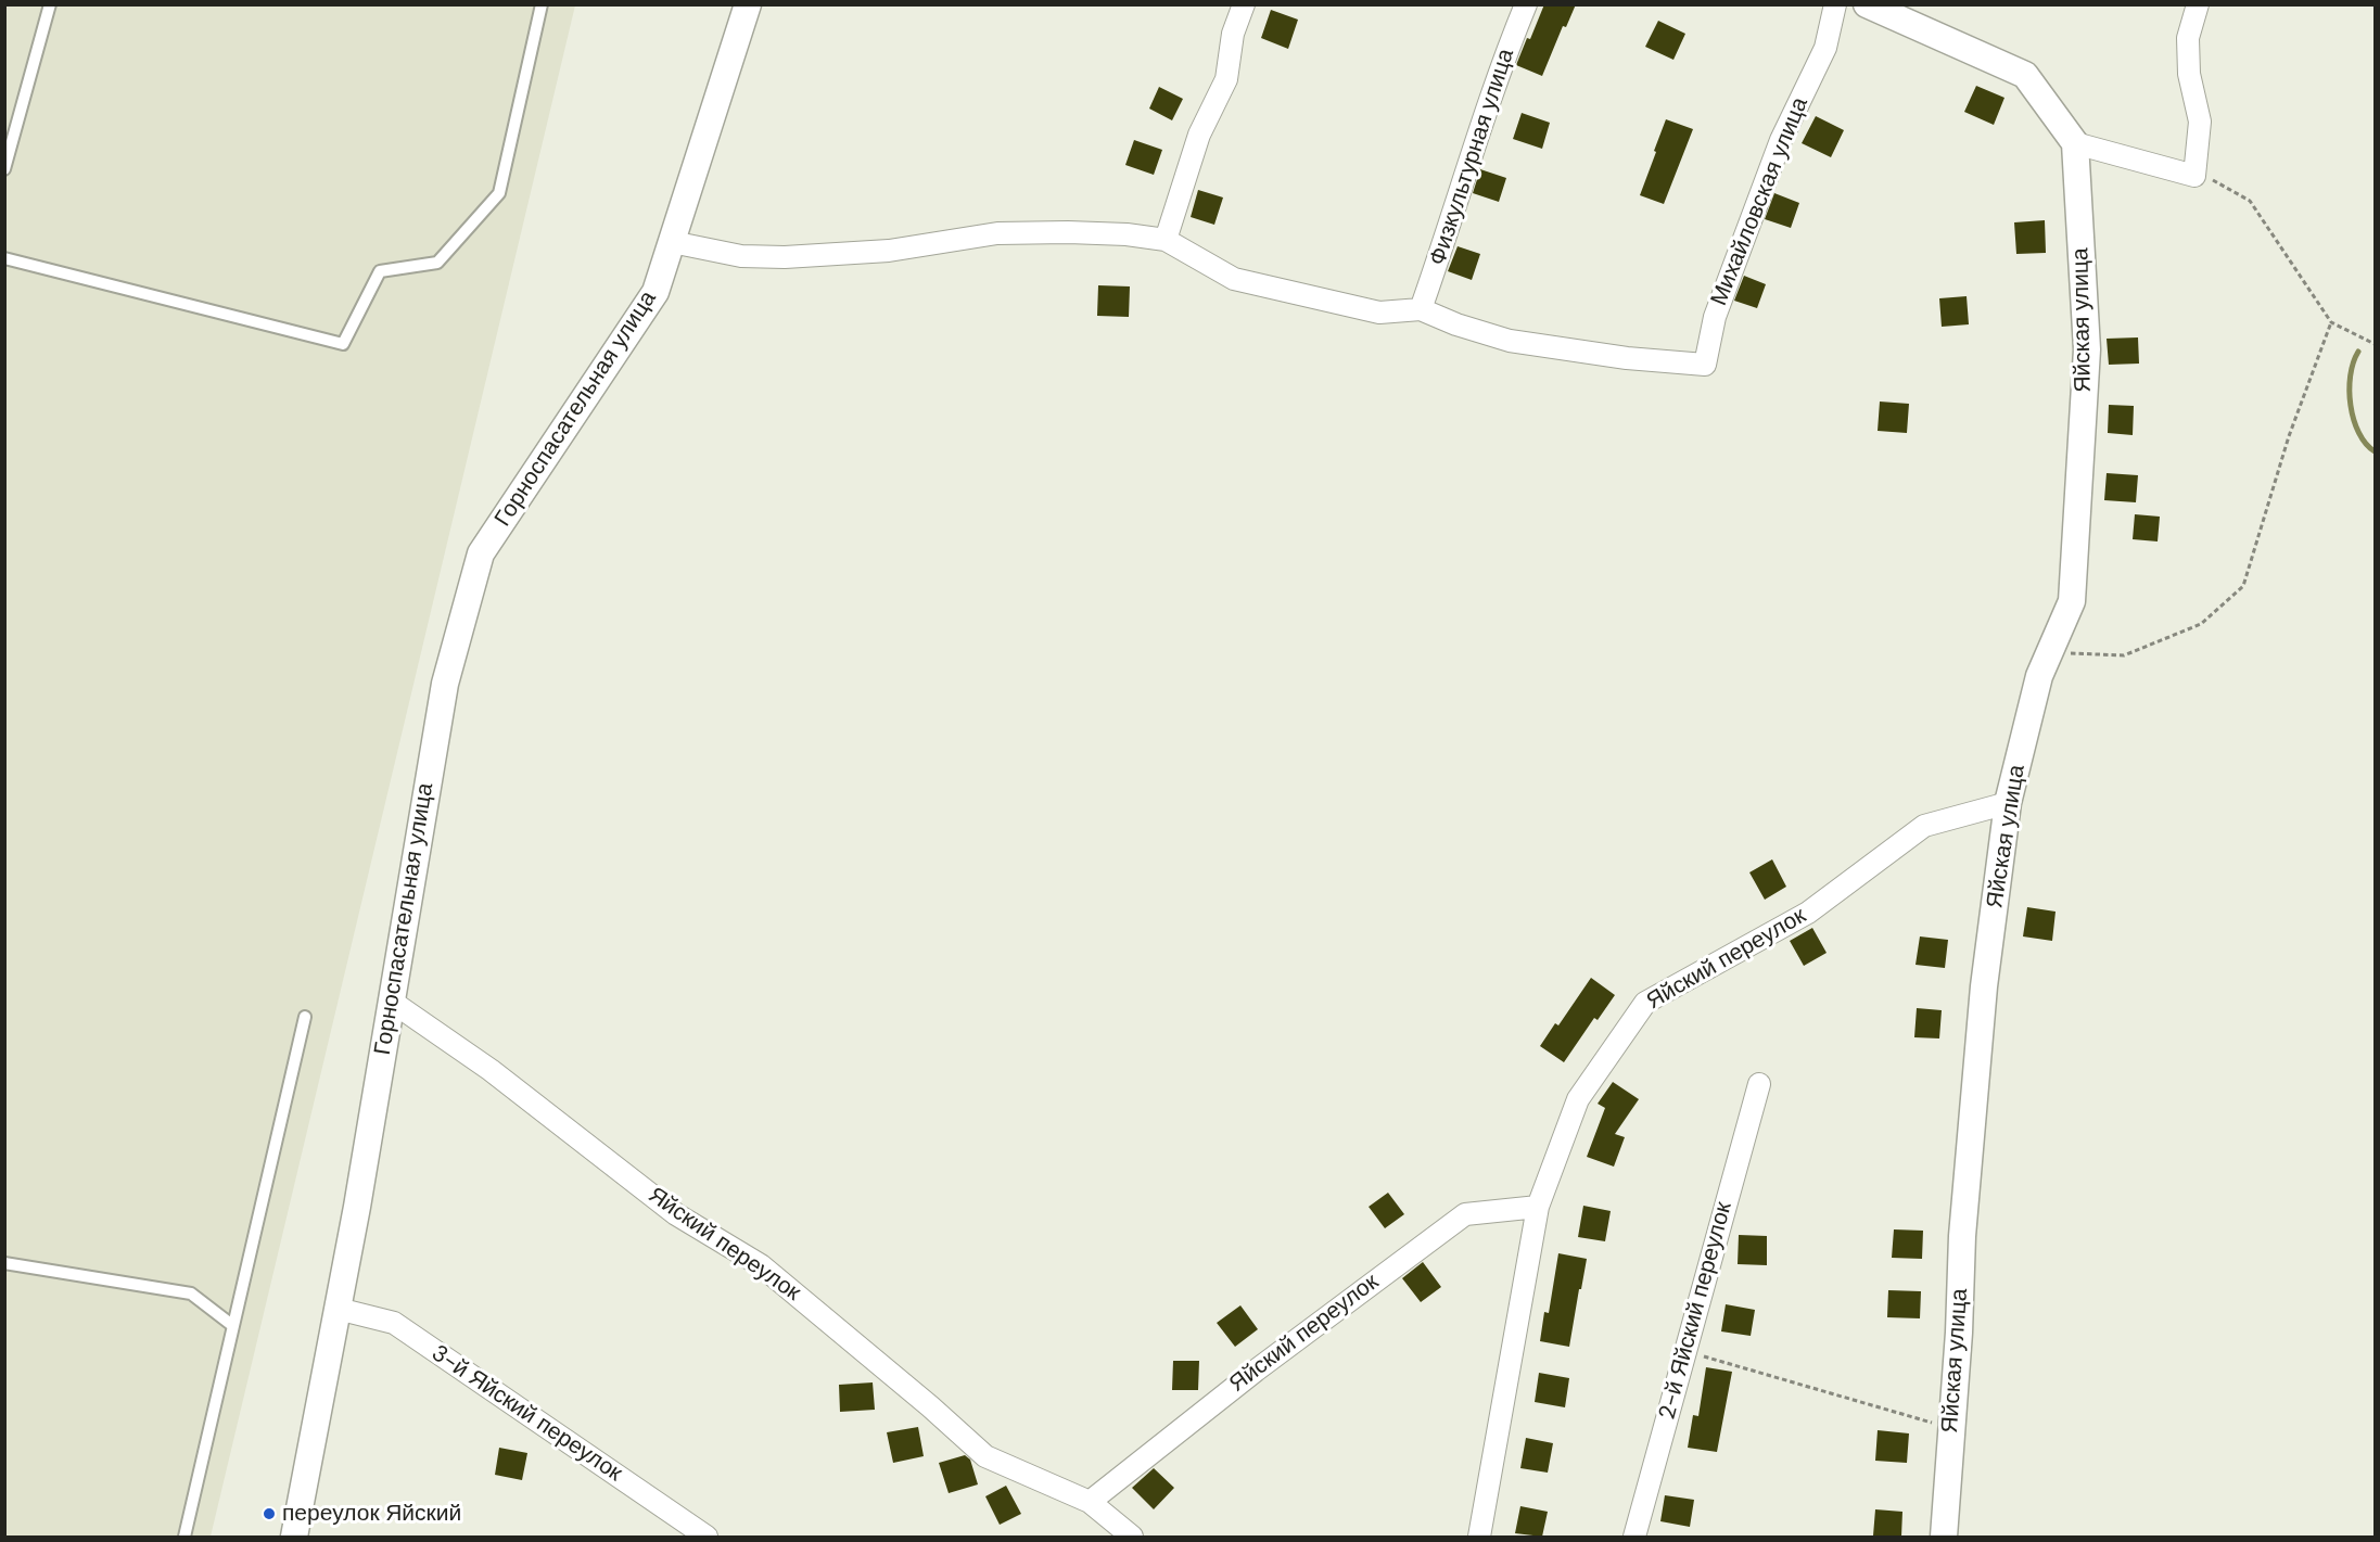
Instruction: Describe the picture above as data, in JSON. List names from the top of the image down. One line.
{"streets":{"street":["Физкультурная улица","Михайловская улица","Яйская улица","Горноспасательная улица","Яйский переулок","2-й Яйский переулок","3-й Яйский переулок"]},"crossings":[["Физкультурная улица","Михайловская улица"],["Яйская улица","Яйский переулок"],["Горноспасательная улица","Яйский переулок"],["Горноспасательная улица","3-й Яйский переулок"]],"places":["переулок Яйский"]}
